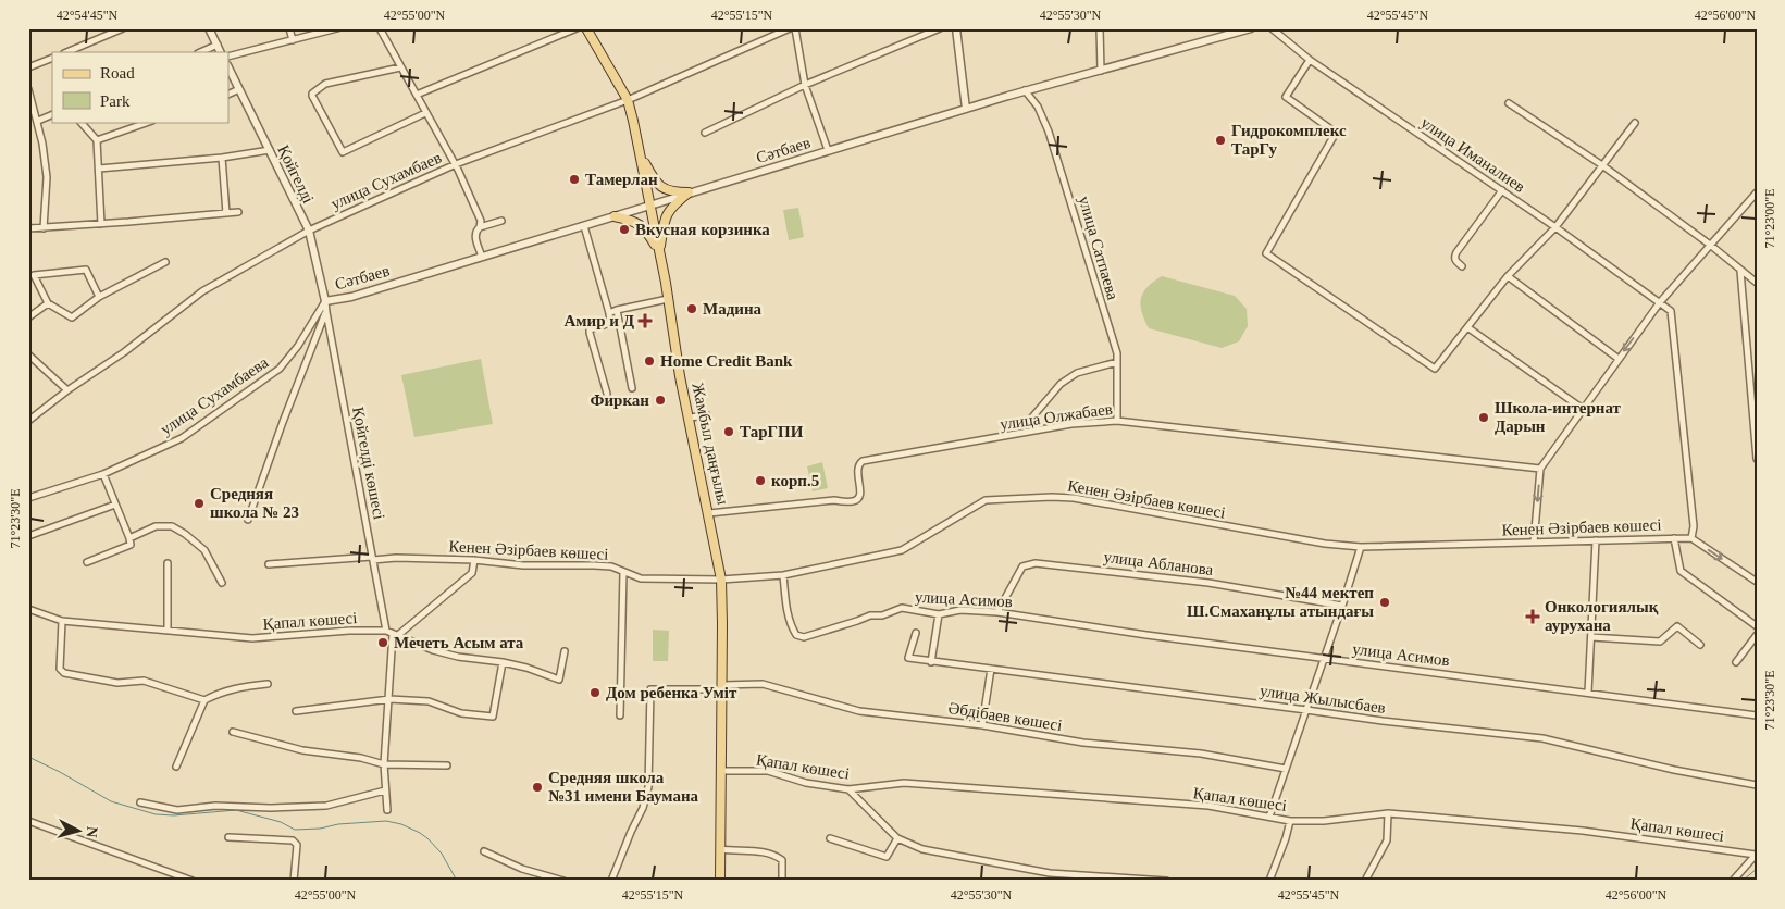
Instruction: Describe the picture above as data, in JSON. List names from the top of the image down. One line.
{"streets":{"main road":["Жамбыл даңғылы"],"street":["Сәтбаев","улица Иманалиев","Қойгелді","улица Сухамбаев","улица Сатпаева","улица Сухамбаева","улица Олжабаев","Қойгелді көшесі","Кенен Әзірбаев көшесі","улица Абланова","улица Асимов","Қапал көшесі","улица Жылысбаев","Әбдібаев көшесі"]},"crossings":[["Сәтбаев","Қойгелді"],["Сәтбаев","улица Сатпаева"],["Сәтбаев","улица Сухамбаева"],["Сәтбаев","Жамбыл даңғылы"],["Сәтбаев","Қойгелді көшесі"],["Қойгелді","улица Сухамбаев"],["Қойгелді","улица Сухамбаева"],["Қойгелді","Қойгелді көшесі"],["улица Сухамбаев","Жамбыл даңғылы"],["улица Сатпаева","улица Олжабаев"],["улица Сухамбаева","Қойгелді көшесі"],["улица Олжабаев","Жамбыл даңғылы"],["Жамбыл даңғылы","Кенен Әзірбаев көшесі"],["Жамбыл даңғылы","Қапал көшесі"],["Жамбыл даңғылы","Әбдібаев көшесі"],["Қойгелді көшесі","Кенен Әзірбаев көшесі"],["Қойгелді көшесі","Қапал көшесі"],["Кенен Әзірбаев көшесі","улица Асимов"],["улица Абланова","улица Асимов"]],"places":{"other":["Гидрокомплекс ТарГу","Тамерлан","Вкусная корзинка","Мадина","Home Credit Bank","Фиркан","Школа-интернат Дарын","ТарГПИ","корп.5","Средняя школа № 23","№44 мектеп Ш.Смаханұлы атындағы","Мечеть Асым ата","Дом ребенка Умiт","Средняя школа №31 имени Баумана"],"health":["Амир и Д","Онкологиялық аурухана"]},"legend":["Road","Park"],"north":"right","coordinates":["42°54'45\"N","42°55'00\"N","42°55'15\"N","42°55'30\"N","42°55'45\"N","42°56'00\"N","71°23'00\"E","71°23'30\"E"]}
